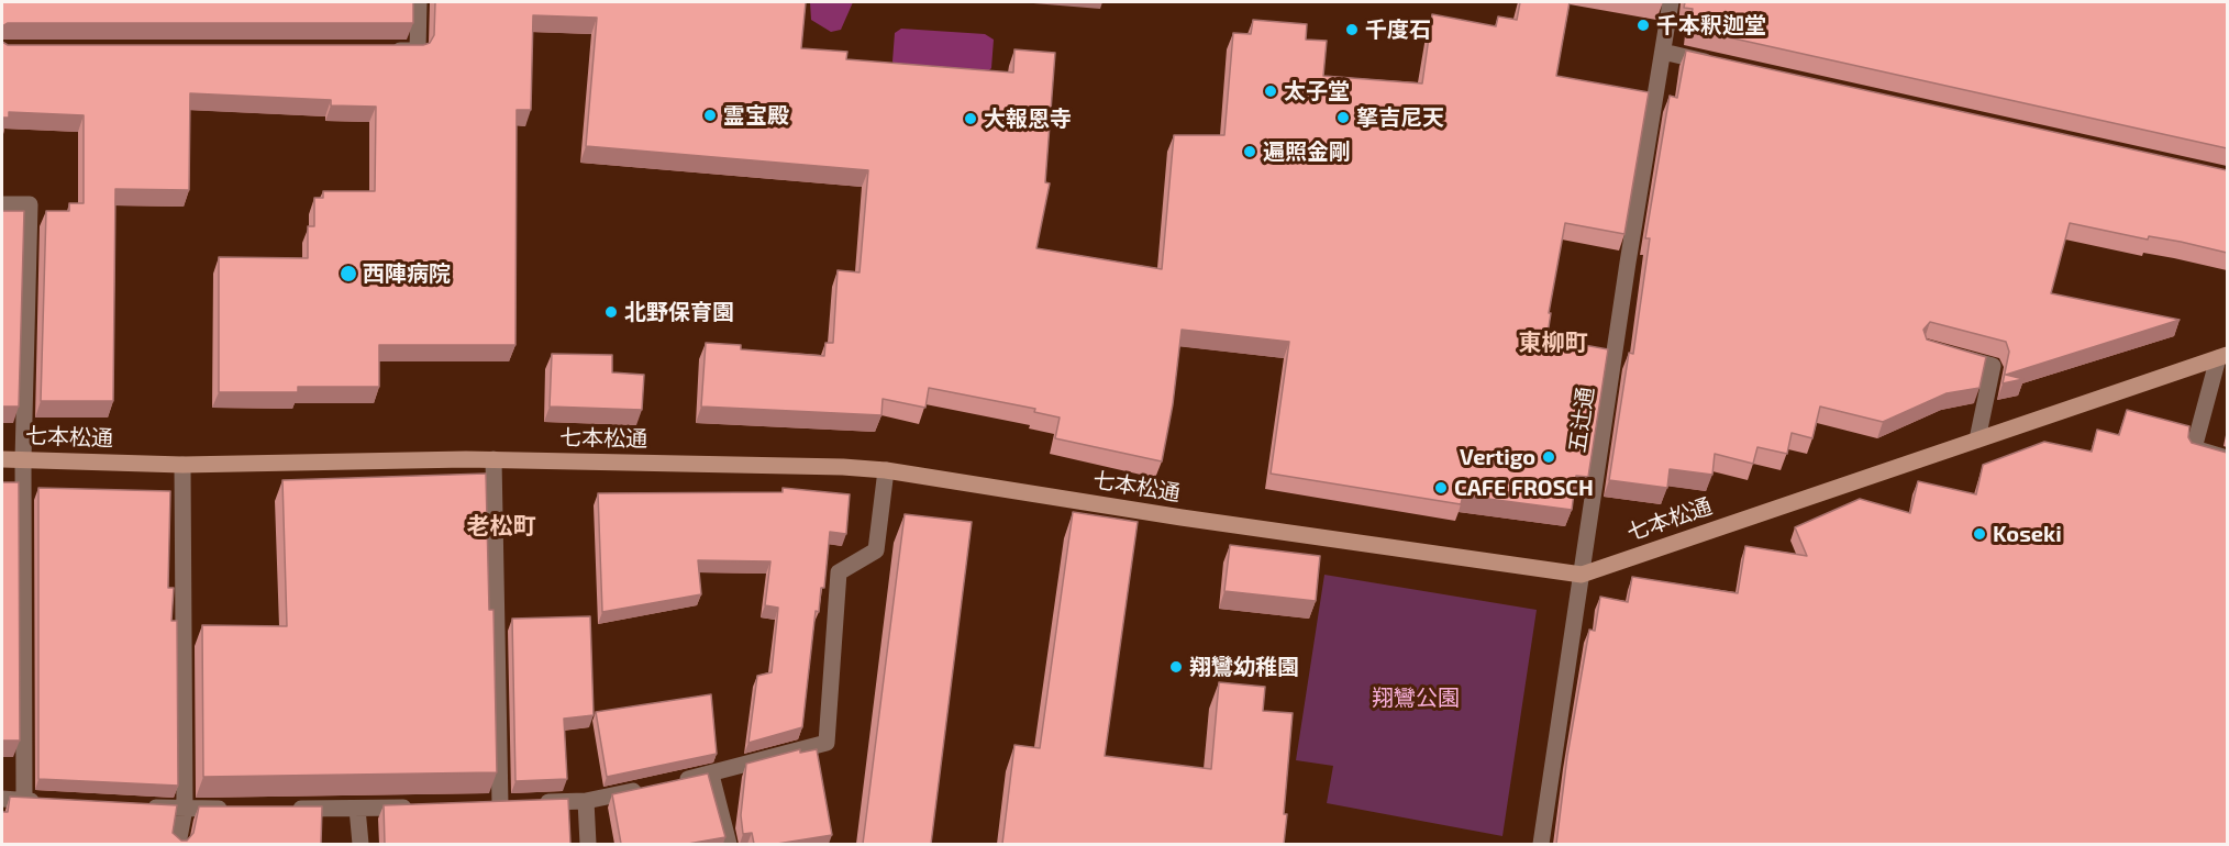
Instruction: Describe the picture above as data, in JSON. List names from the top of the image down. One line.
{"streets":{"street":["五辻通","七本松通"]},"crossings":[["五辻通","七本松通"]],"districts":["東柳町","老松町"],"parks":["翔鸞公園"],"places":["千本釈迦堂","千度石","太子堂","霊宝殿","拏吉尼天","大報恩寺","遍照金剛","西陣病院","北野保育園","Vertigo","CAFE FROSCH","Koseki","翔鸞幼稚園"]}
